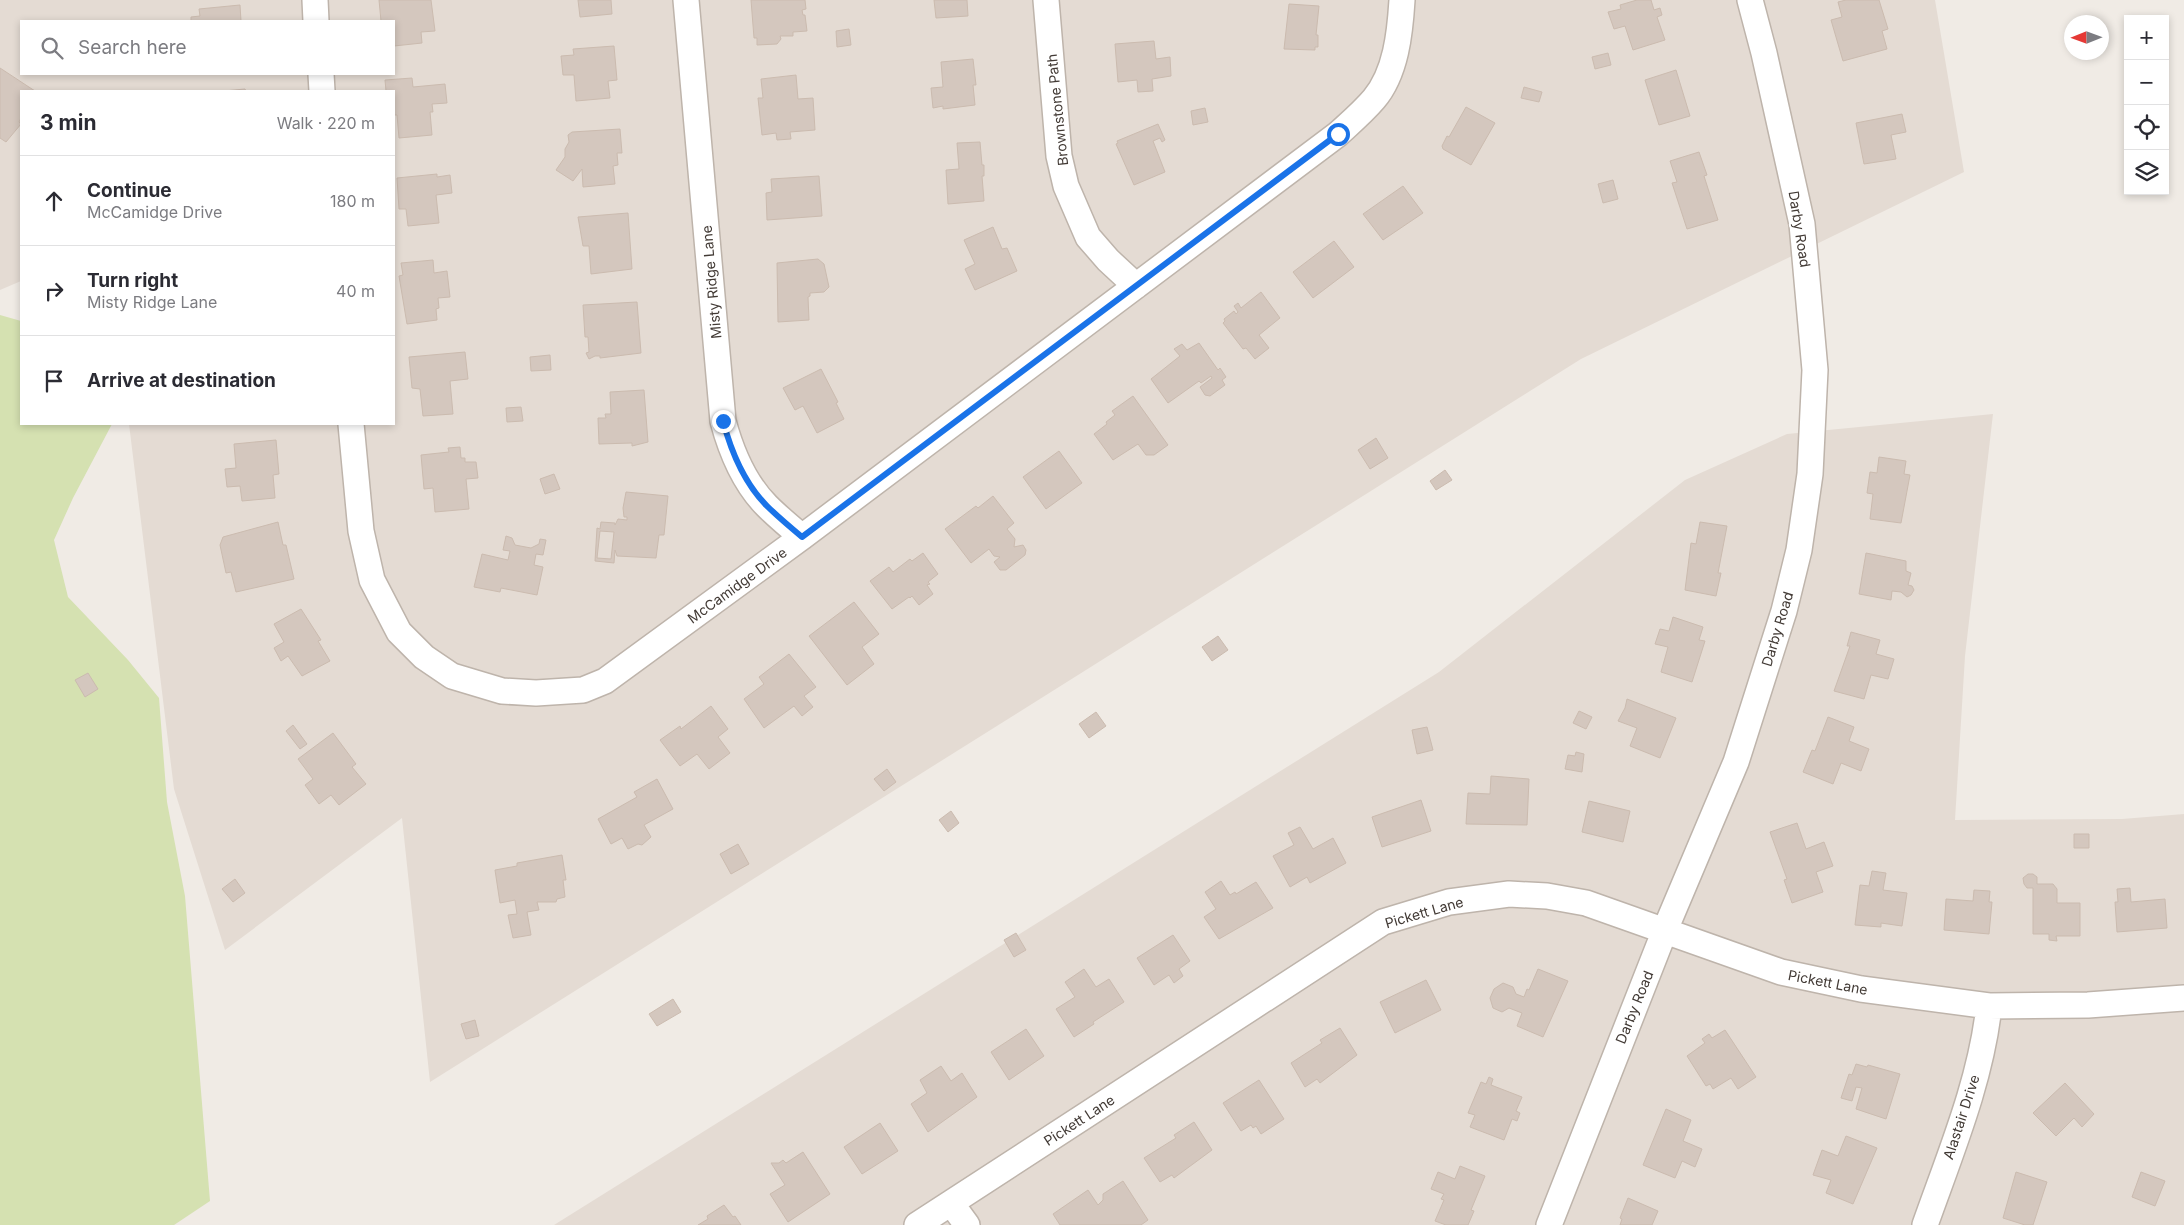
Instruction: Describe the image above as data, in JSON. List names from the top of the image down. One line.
{"streets":{"street":["Brownstone Path","Darby Road","Misty Ridge Lane","McCamidge Drive","Pickett Lane","Alastair Drive"]},"crossings":[["Brownstone Path","McCamidge Drive"],["Darby Road","Pickett Lane"],["Misty Ridge Lane","McCamidge Drive"],["Pickett Lane","Alastair Drive"]],"north":"left","page":{"map_buttons":["+","−"],"search":"Search here","heading":["3 min","Walk · 220 m"],"list":[["Continue","McCamidge Drive","180 m"],["Turn right","Misty Ridge Lane","40 m"],"Arrive at destination"]}}
